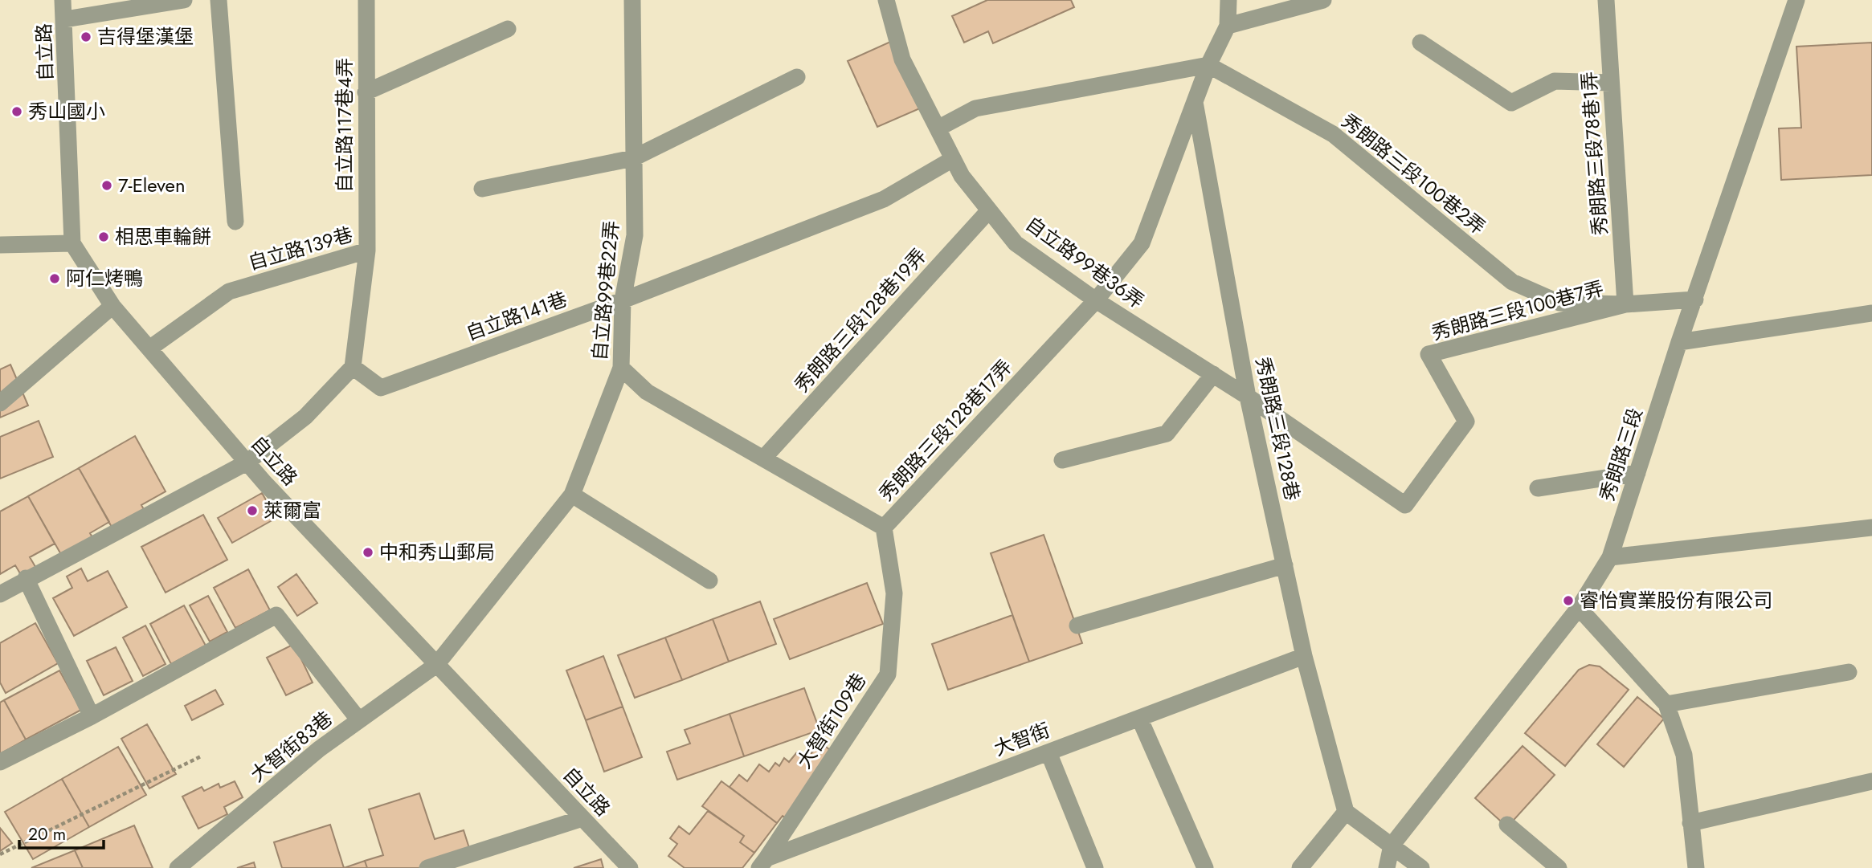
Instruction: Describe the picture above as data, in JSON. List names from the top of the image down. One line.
{"streets":{"street":["自立路","自立路117巷4弄","秀朗路三段78巷1弄","秀朗路三段100巷2弄","自立路139巷","自立路99巷36弄","自立路99巷22弄","秀朗路三段100巷7弄","自立路141巷","秀朗路三段128巷19弄","秀朗路三段128巷","秀朗路三段128巷17弄","秀朗路三段","大智街109巷","大智街","大智街83巷"]},"crossings":[["自立路","自立路139巷"],["自立路","自立路99巷22弄"],["自立路","大智街83巷"],["自立路117巷4弄","自立路139巷"],["秀朗路三段78巷1弄","秀朗路三段100巷2弄"],["秀朗路三段78巷1弄","秀朗路三段100巷7弄"],["秀朗路三段100巷2弄","秀朗路三段100巷7弄"],["自立路139巷","自立路141巷"],["自立路99巷36弄","秀朗路三段100巷7弄"],["自立路99巷36弄","自立路141巷"],["自立路99巷36弄","秀朗路三段128巷19弄"],["自立路99巷36弄","秀朗路三段128巷"],["自立路99巷36弄","秀朗路三段128巷17弄"],["自立路99巷22弄","自立路141巷"],["自立路99巷22弄","秀朗路三段128巷17弄"],["自立路99巷22弄","大智街83巷"],["秀朗路三段128巷19弄","秀朗路三段128巷17弄"],["秀朗路三段128巷","秀朗路三段128巷17弄"],["秀朗路三段128巷","大智街"],["秀朗路三段128巷17弄","大智街109巷"],["大智街109巷","大智街"]],"places":["吉得堡漢堡","秀山國小","7-Eleven","相思車輪餅","阿仁烤鴨","萊爾富","中和秀山郵局","睿怡實業股份有限公司"],"scale_bar":"20 m"}
